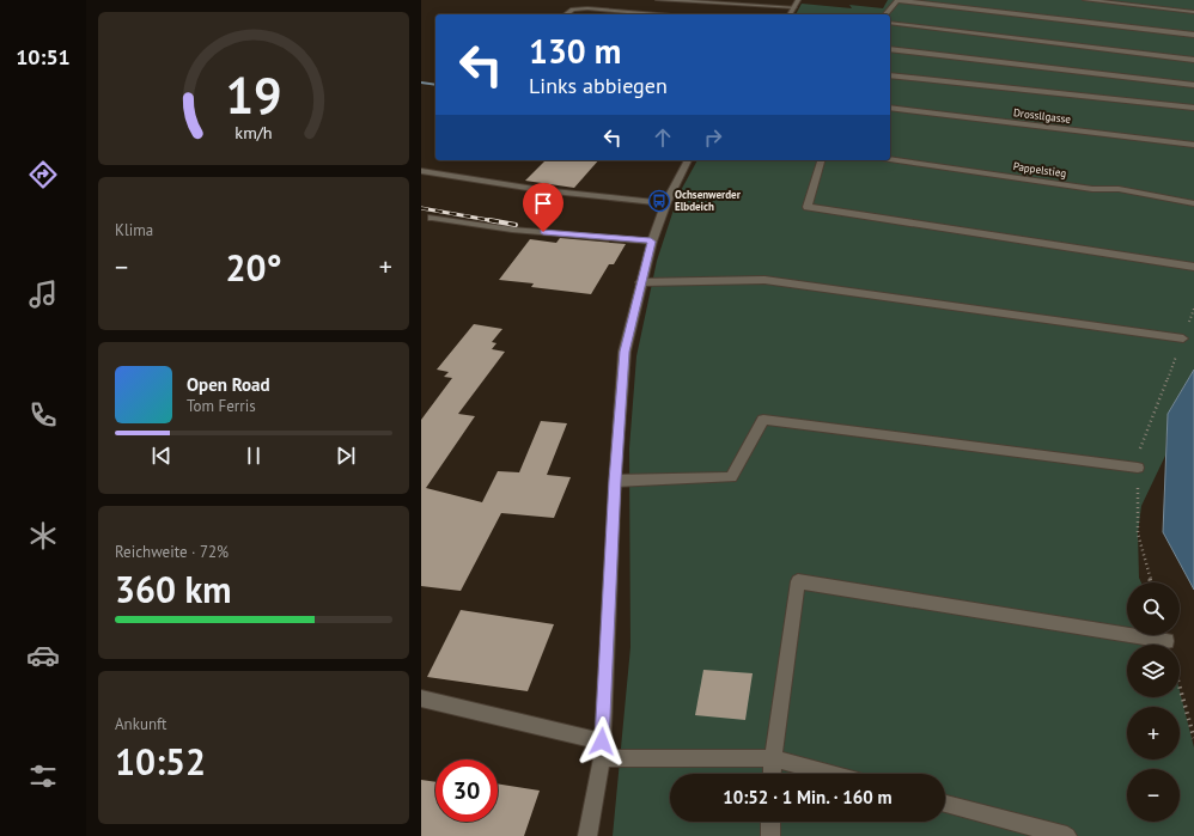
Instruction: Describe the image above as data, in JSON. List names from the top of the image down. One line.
{"streets":{"street":["Drossllgasse","Pappelstieg"]},"places":{"bus stop":["Ochsenwerder Elbdeich"]},"page":{"tabs":"10:51","turn":["130 m","Links abbiegen"],"tile":["Klima",["Reichweite · 72%","360 km"],["Ankunft","10:52"]],"heat":["−","20°","+"],"song":["Open Road","Tom Ferris"],"map_buttons":["+","−"],"limit":"30","trip":"10:52 · 1 Min. · 160 m","gauge":["19","km/h"]}}
